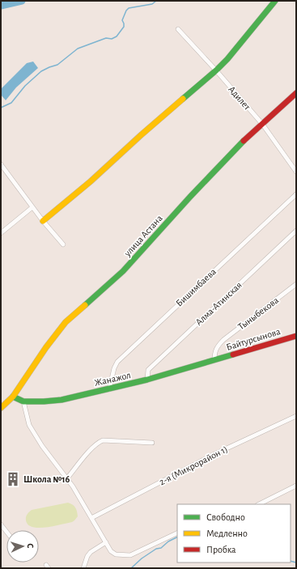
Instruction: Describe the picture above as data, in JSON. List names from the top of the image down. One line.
{"streets":{"street":["Адилет","улица Астана","Бишимбаева","Алма-Атинская","Тыныбекова","Байтурсынова","Жанажол","2-я (Микрорайон 1)"]},"crossings":[["Адилет","улица Астана"],["улица Астана","Жанажол"],["Бишимбаева","Жанажол"],["Алма-Атинская","Жанажол"],["Тыныбекова","Байтурсынова"],["Тыныбекова","Жанажол"],["Байтурсынова","Жанажол"]],"places":{"building":["Школа №16"]},"legend":["Свободно","Медленно","Пробка"],"north":"right"}
